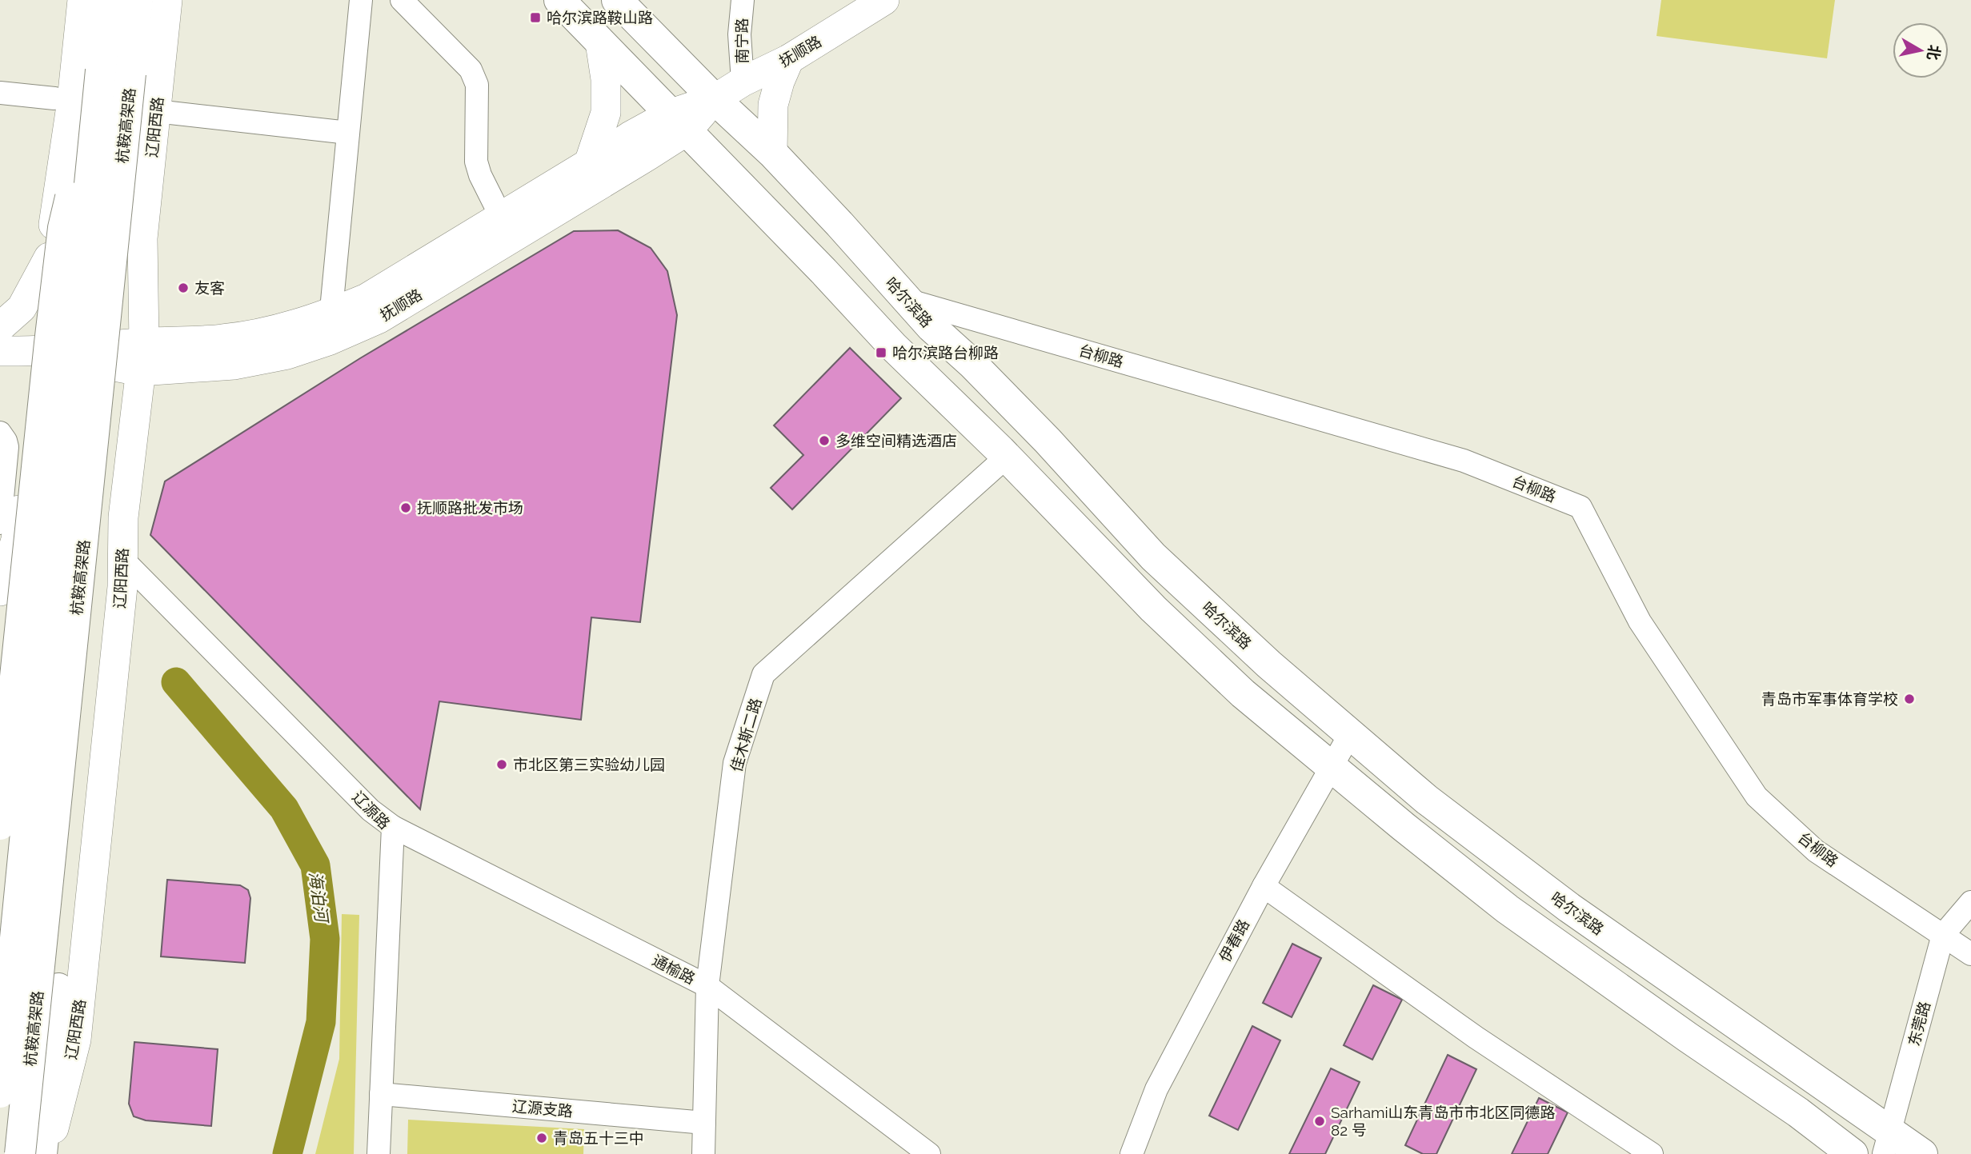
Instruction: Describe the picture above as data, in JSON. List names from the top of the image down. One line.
{"streets":{"highway":["杭鞍高架路","哈尔滨路"],"main road":["抚顺路","辽阳西路"],"street":["南宁路","台柳路","佳木斯二路","辽源路","伊春路","通榆路","东莞路","辽源支路"]},"crossings":[["南宁路","抚顺路"],["抚顺路","辽阳西路"],["抚顺路","哈尔滨路"],["辽阳西路","辽源路"],["哈尔滨路","台柳路"],["哈尔滨路","伊春路"],["哈尔滨路","东莞路"],["台柳路","东莞路"],["佳木斯二路","通榆路"],["佳木斯二路","辽源支路"],["辽源路","通榆路"],["辽源路","辽源支路"]],"water":["海泊河"],"places":{"transit":["哈尔滨路鞍山路","哈尔滨路台柳路"],"other":["友客","多维空间精选酒店","抚顺路批发市场","青岛市军事体育学校","市北区第三实验幼儿园","Sarhami山东青岛市市北区同德路 82 号","青岛五十三中"]},"north":"right"}
